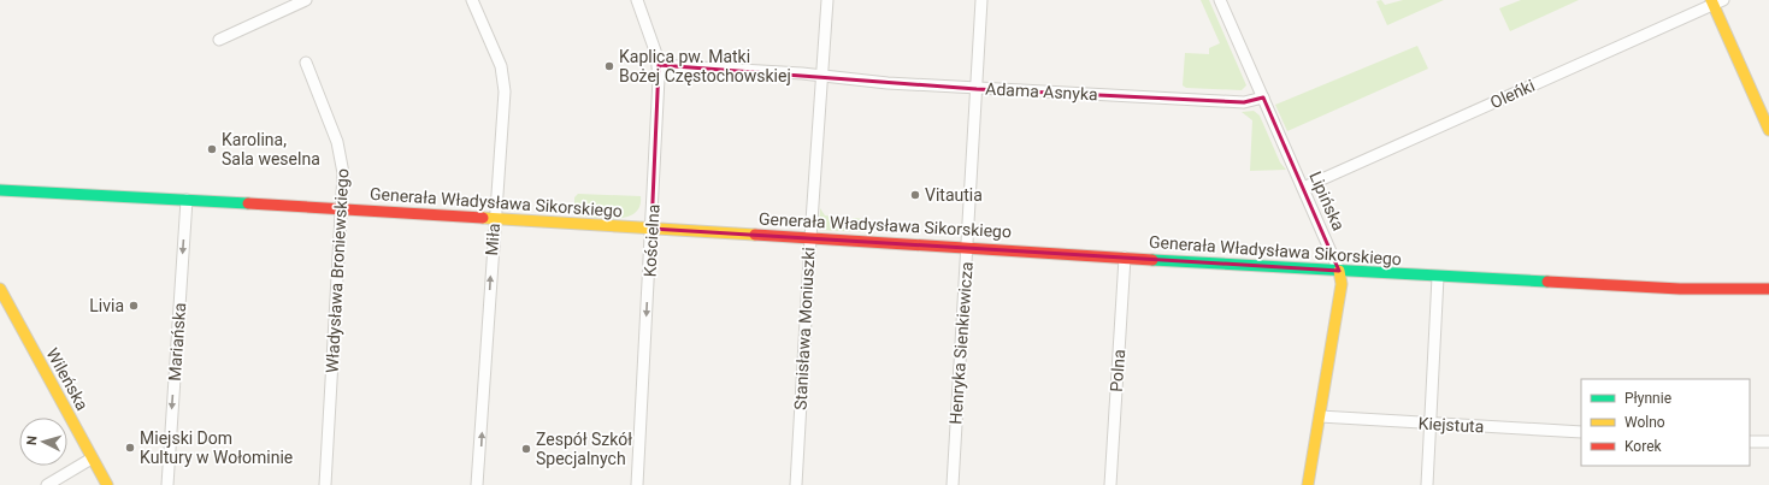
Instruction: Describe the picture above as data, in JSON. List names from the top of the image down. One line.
{"streets":{"street":["Adama Asnyka","Oleńki","Lipińska","Generała Władysława Sikorskiego","Miła","Kościelna","Władysława Broniewskiego","Stanisława Moniuszki","Mariańska","Henryka Sienkiewicza","Polna","Wileńska","Kiejstuta"]},"crossings":[["Adama Asnyka","Lipińska"],["Adama Asnyka","Kościelna"],["Adama Asnyka","Stanisława Moniuszki"],["Adama Asnyka","Henryka Sienkiewicza"],["Oleńki","Lipińska"],["Lipińska","Generała Władysława Sikorskiego"],["Lipińska","Kiejstuta"],["Generała Władysława Sikorskiego","Miła"],["Generała Władysława Sikorskiego","Kościelna"],["Generała Władysława Sikorskiego","Władysława Broniewskiego"],["Generała Władysława Sikorskiego","Stanisława Moniuszki"],["Generała Władysława Sikorskiego","Mariańska"],["Generała Władysława Sikorskiego","Henryka Sienkiewicza"],["Generała Władysława Sikorskiego","Polna"]],"one_way":["Miła","Kościelna","Mariańska"],"places":["Kaplica pw. Matki Bożej Częstochowskiej","Karolina, Sala weselna","Vitautia","Livia","Miejski Dom Kultury w Wołominie","Zespół Szkół Specjalnych"],"legend":["Płynnie","Wolno","Korek"],"north":"left"}
